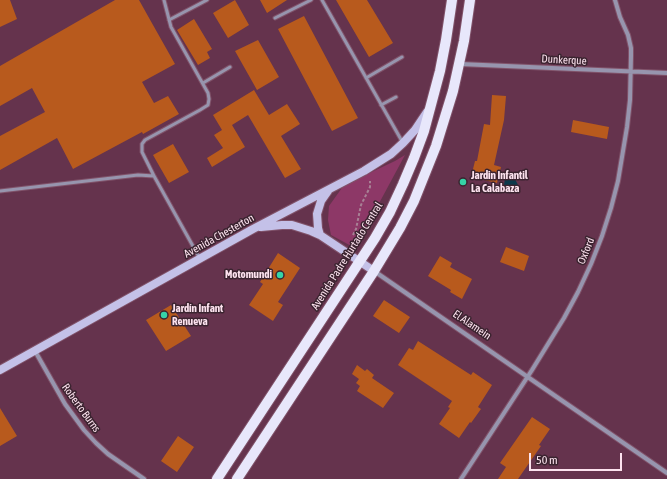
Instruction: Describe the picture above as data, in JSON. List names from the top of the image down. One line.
{"streets":{"main road":["Avenida Chesterton","Avenida Padre Hurtado Central","El Alamein"],"street":["Dunkerque","Oxford","Roberto Burns"]},"crossings":[["Dunkerque","Oxford"],["Avenida Chesterton","Avenida Padre Hurtado Central"],["Avenida Chesterton","El Alamein"],["Avenida Chesterton","Roberto Burns"],["Oxford","El Alamein"],["Avenida Padre Hurtado Central","El Alamein"]],"places":["Jardin Infantil La Calabaza","Motomundi","Jardín Infant Renueva"],"scale_bar":"50 m"}
